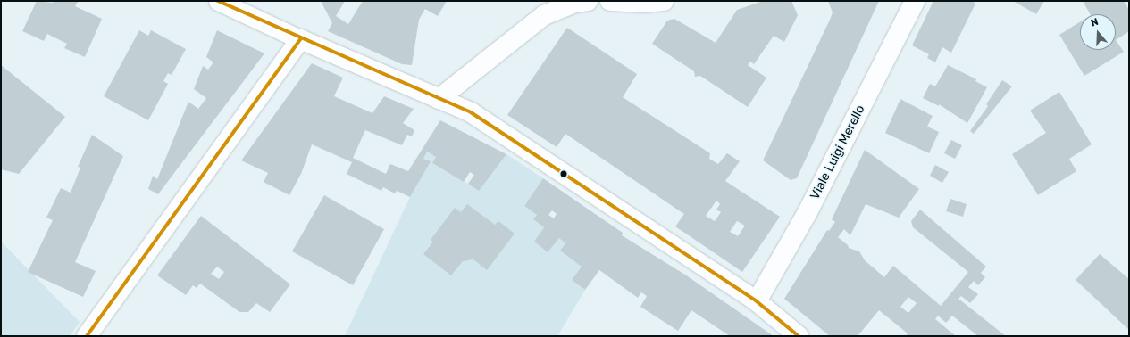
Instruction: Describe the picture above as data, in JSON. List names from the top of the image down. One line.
{"streets":{"street":["Viale Luigi Merello"]},"north":"top"}
